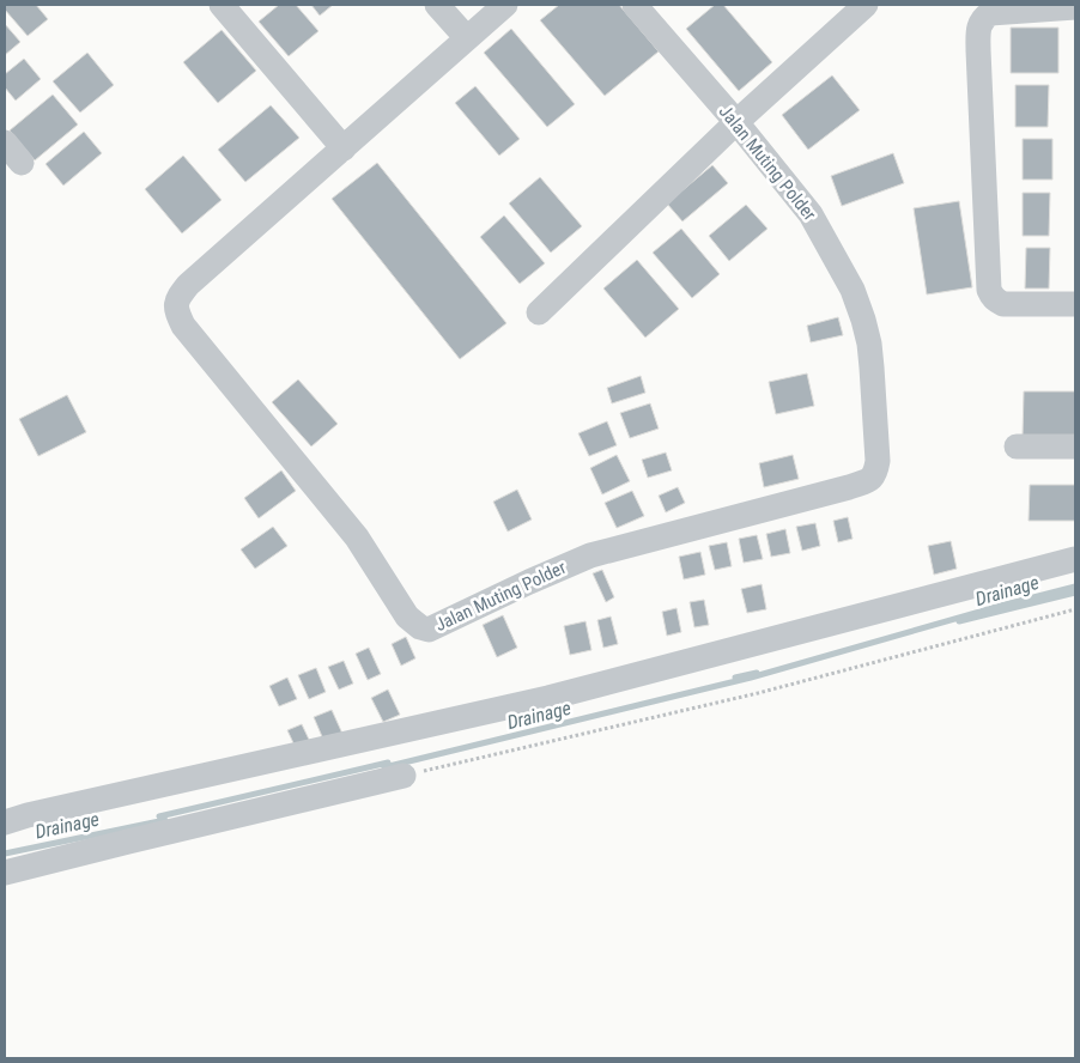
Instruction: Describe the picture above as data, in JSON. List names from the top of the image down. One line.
{"streets":{"street":["Jalan Muting Polder"]},"water":["Drainage"]}
